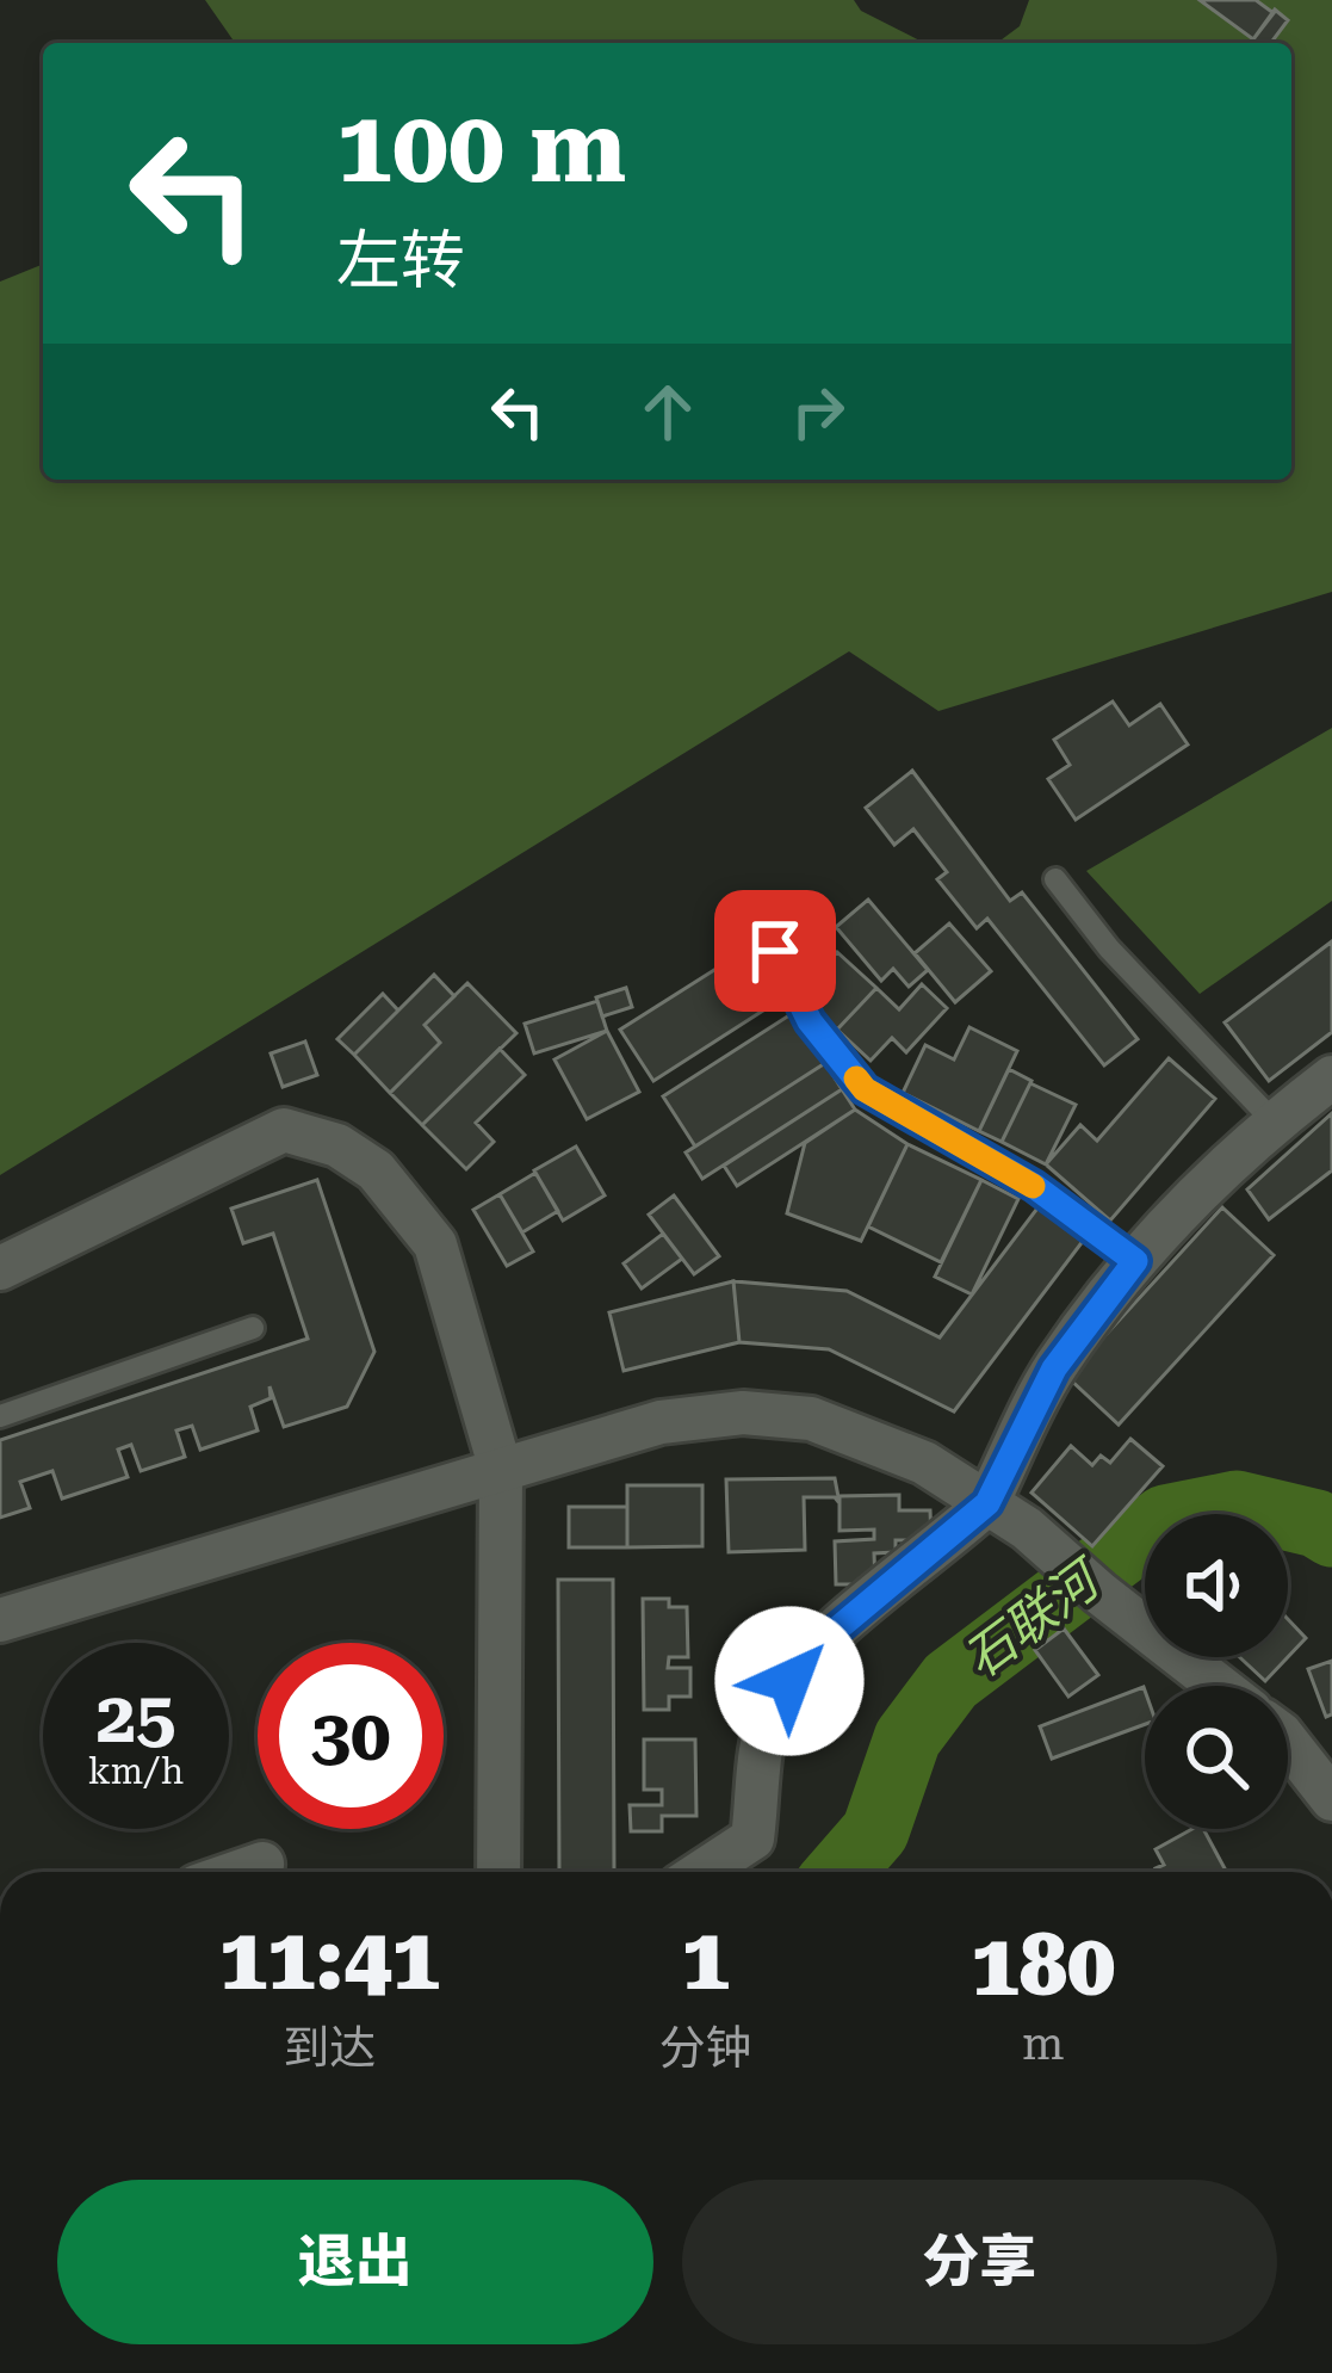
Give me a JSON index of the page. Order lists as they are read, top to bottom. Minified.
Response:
{"water":["石联河"],"page":{"turn":["100 m","左转"],"speed":"25 km/h","limit":"30","eta":["11:41","到达","1","分钟","180","m"],"buttons":["退出","分享"]}}
